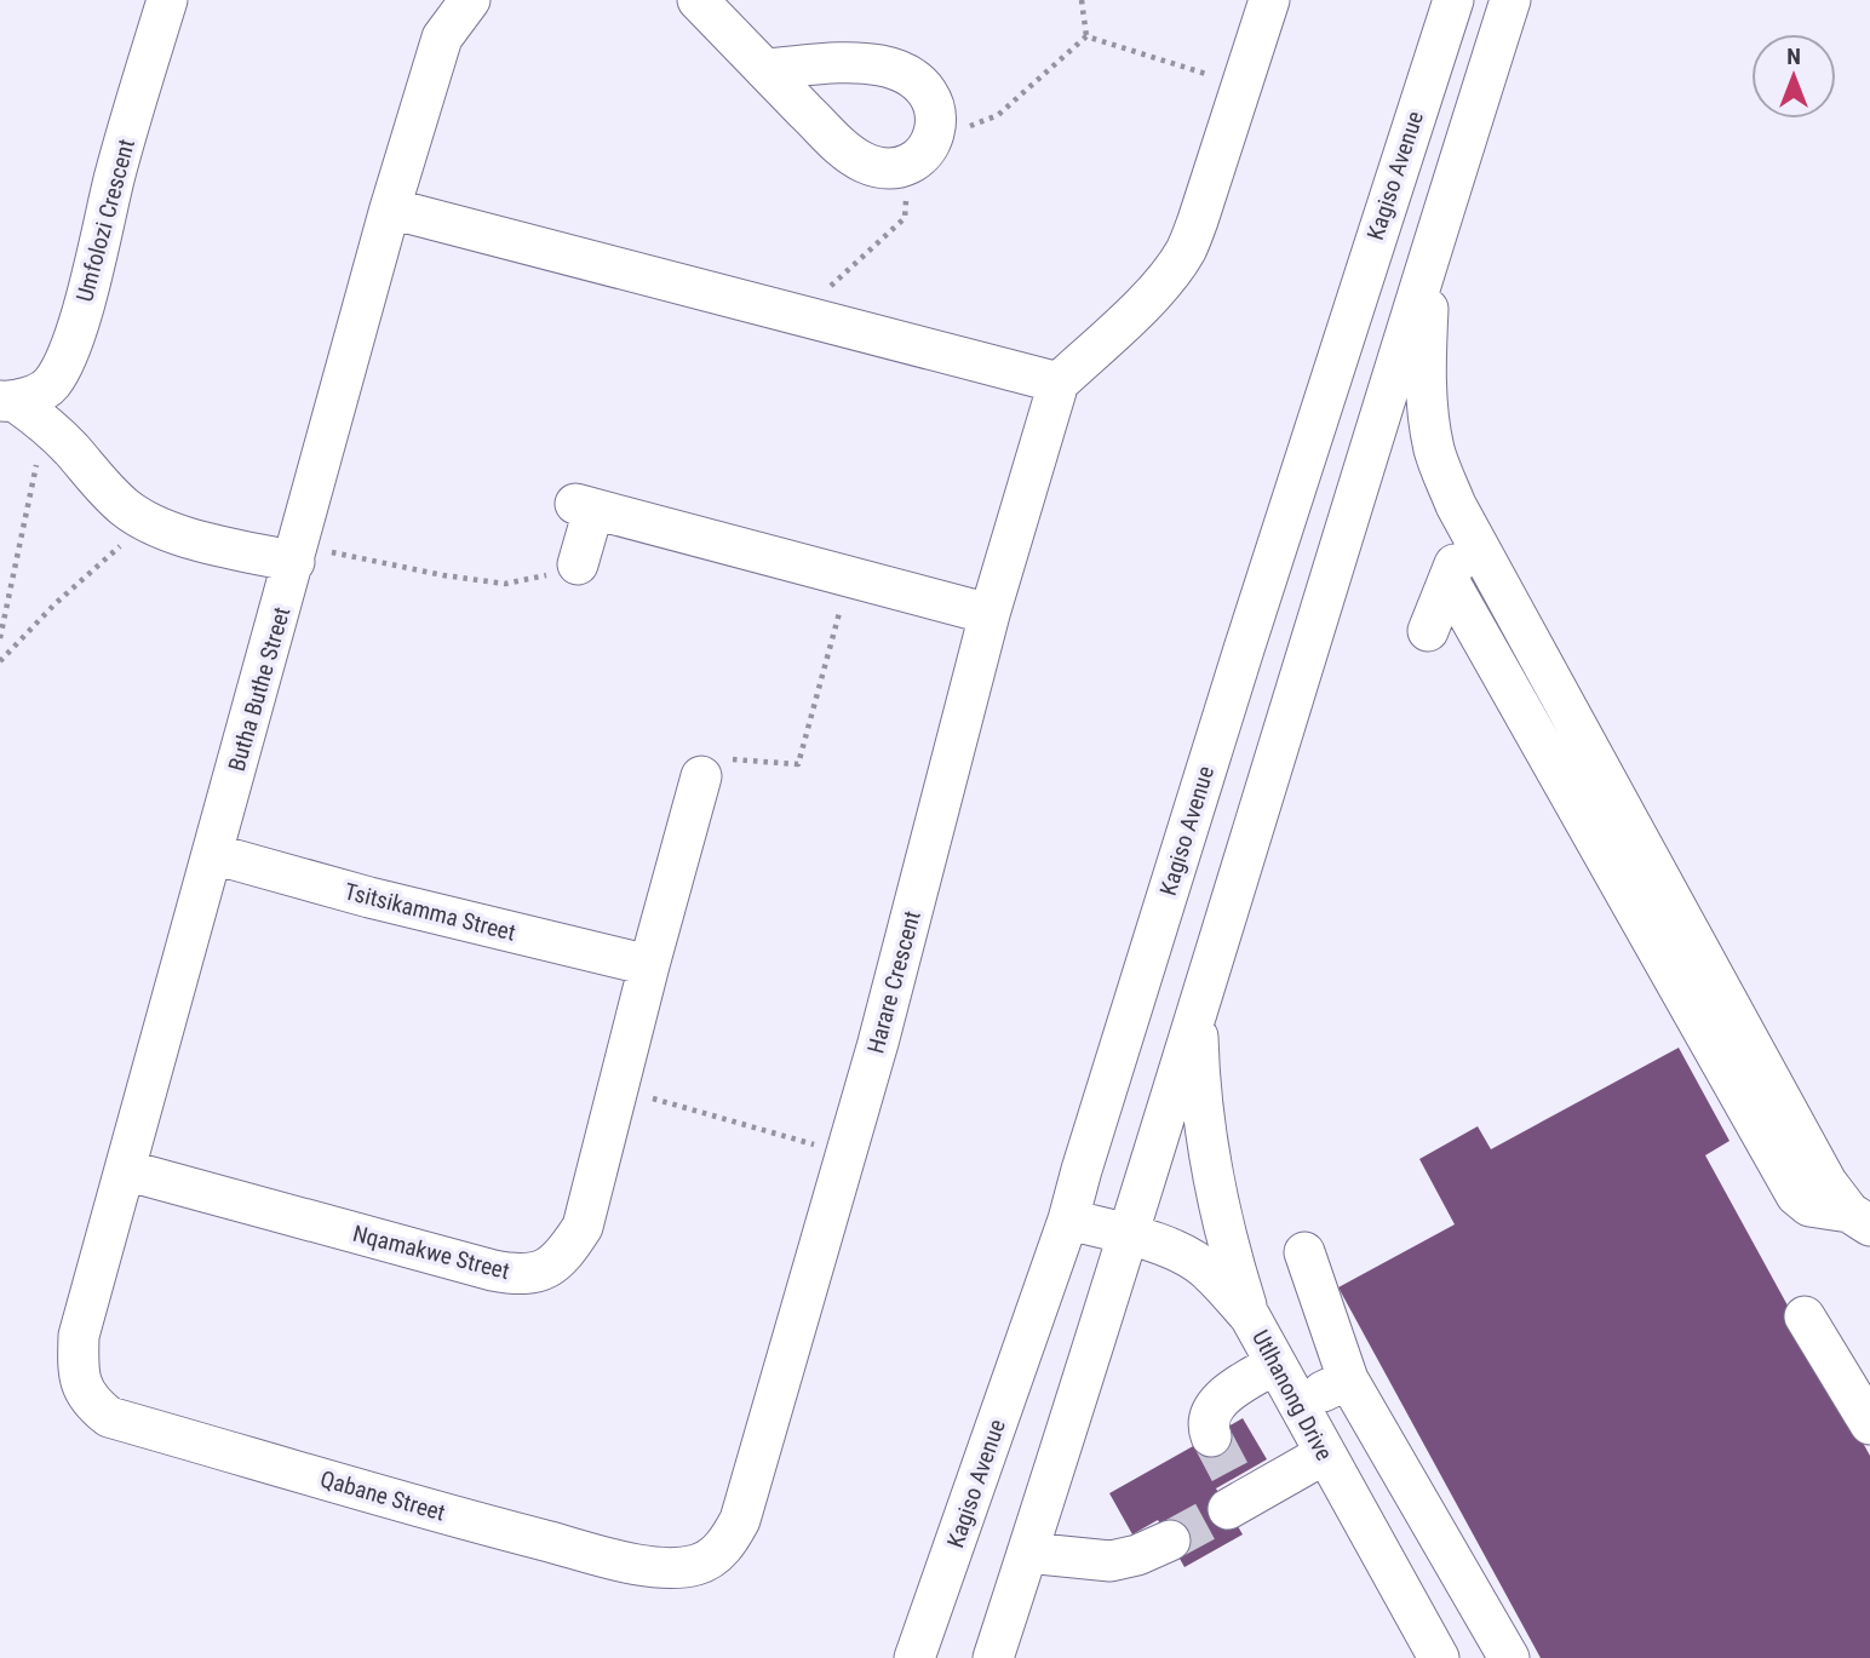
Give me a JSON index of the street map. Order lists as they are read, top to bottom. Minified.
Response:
{"streets":{"street":["Kagiso Avenue","Umfolozi Crescent","Butha Buthe Street","Tsitsikamma Street","Harare Crescent","Nqamakwe Street","Utlhanong Drive","Qabane Street"]},"crossings":[["Kagiso Avenue","Utlhanong Drive"],["Butha Buthe Street","Tsitsikamma Street"],["Butha Buthe Street","Nqamakwe Street"],["Butha Buthe Street","Qabane Street"],["Harare Crescent","Qabane Street"]],"north":"top"}
